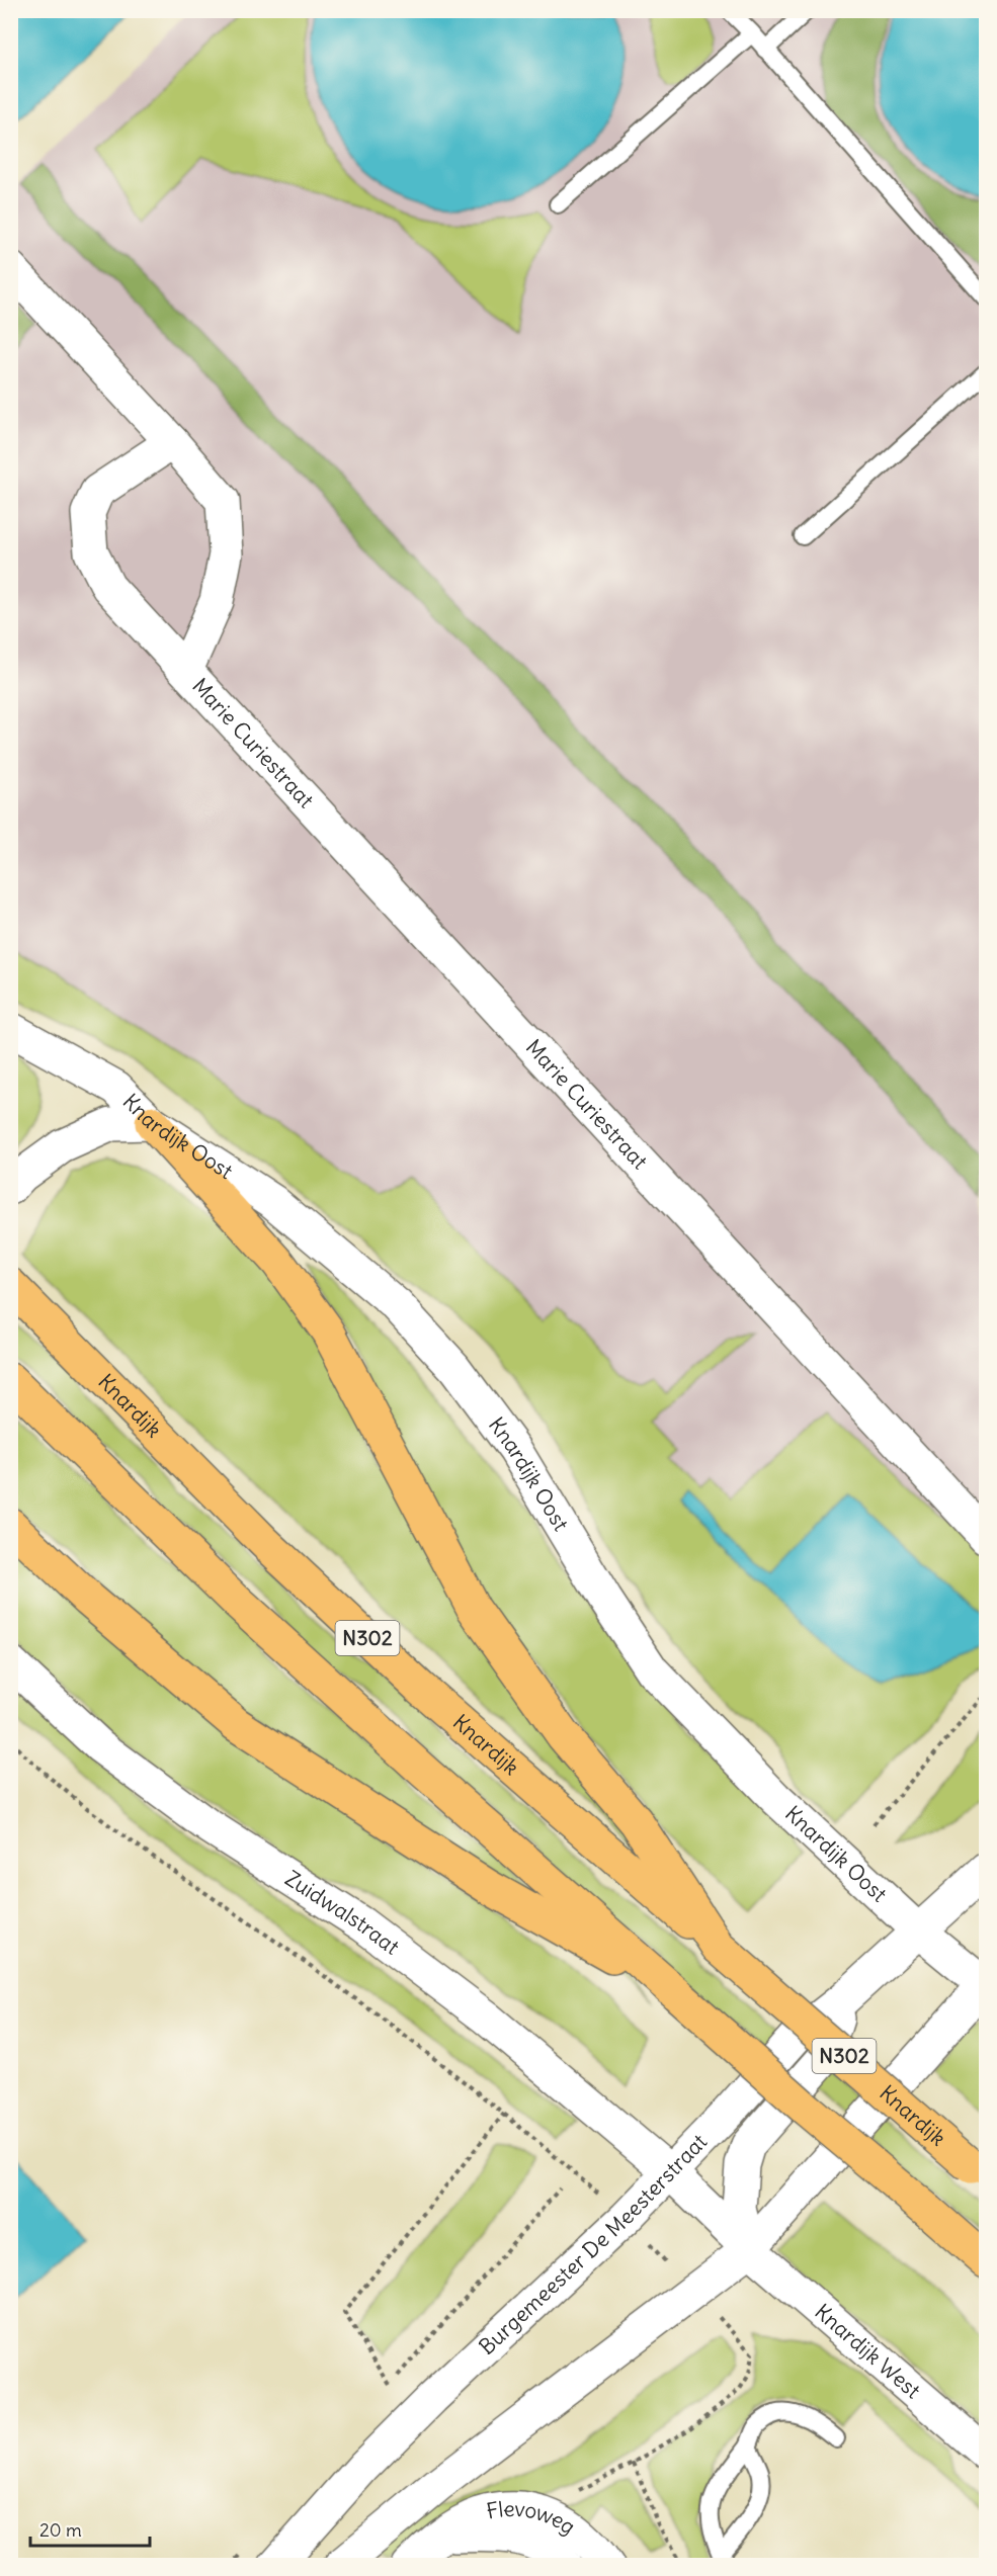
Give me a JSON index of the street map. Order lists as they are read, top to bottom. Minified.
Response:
{"streets":{"main road":["Knardijk","N302"],"street":["Marie Curiestraat","Knardijk Oost","Zuidwalstraat","Burgemeester De Meesterstraat","Knardijk West","Flevoweg"]},"crossings":[["Knardijk Oost","N302"],["Knardijk Oost","Burgemeester De Meesterstraat"],["Knardijk","N302"],["Zuidwalstraat","Burgemeester De Meesterstraat"],["Zuidwalstraat","Knardijk West"]],"scale_bar":"20 m"}
